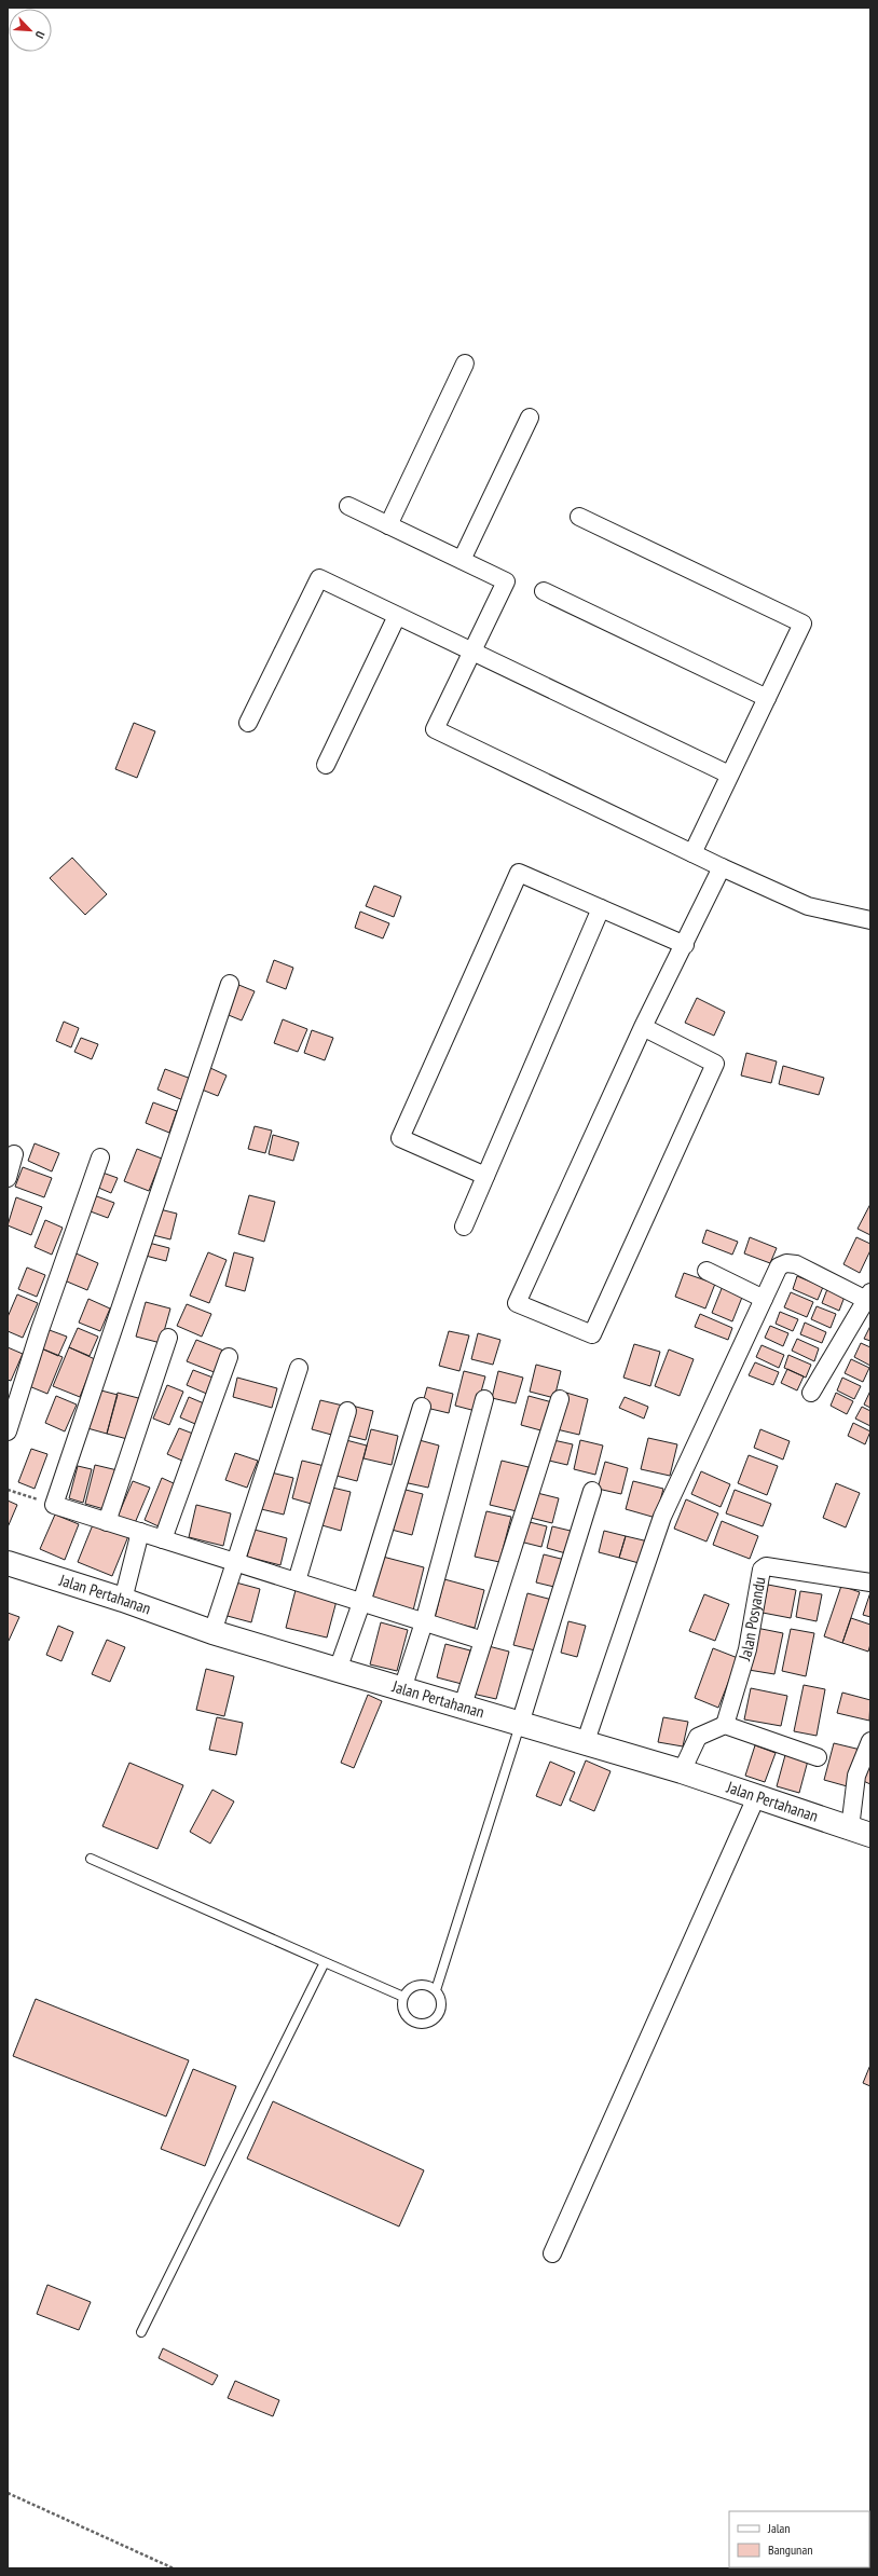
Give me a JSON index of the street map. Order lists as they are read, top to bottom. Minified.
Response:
{"streets":{"main road":["Jalan Pertahanan"],"street":["Jalan Posyandu"]},"legend":["Jalan","Bangunan"],"north":"bottom right"}
